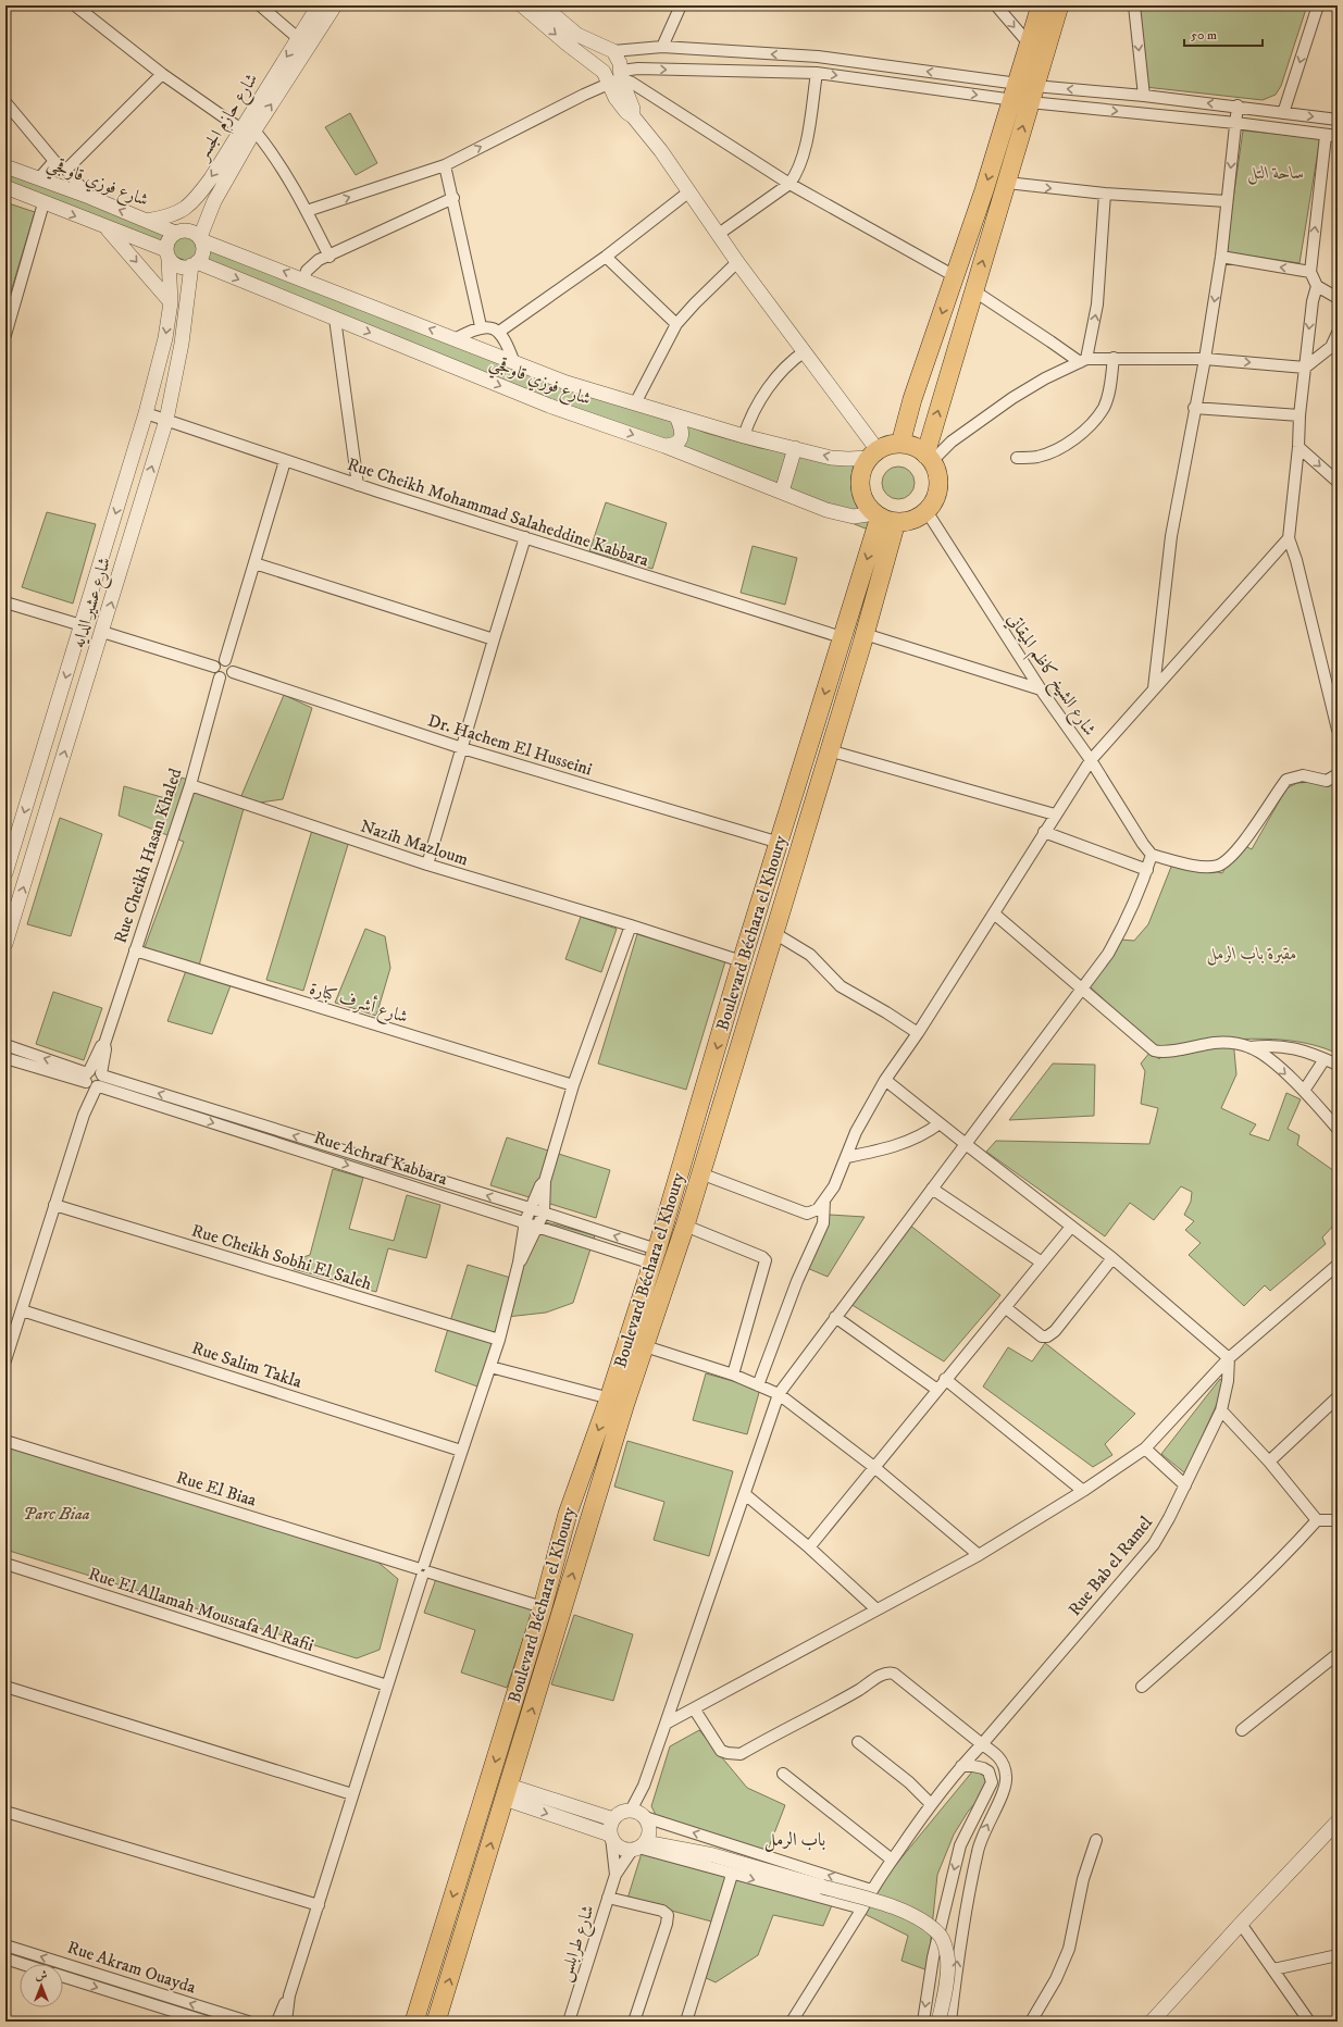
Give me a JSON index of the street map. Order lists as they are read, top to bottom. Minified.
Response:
{"streets":{"highway":["Boulevard Béchara el Khoury"],"street":["شارع حازم الجسر","شارع فوزي قاوقجي","Rue Cheikh Mohammad Salaheddine Kabbara","شارع عشير الدايه","شارع الشيخ كاظم الميقاتي","Dr. Hachem El Husseini","Nazih Mazloum","Rue Cheikh Hasan Khaled","شارع أشرف كبارة","Rue Achraf Kabbara","Rue Cheikh Sobhi El Saleh","Rue Salim Takla","Rue El Biaa","Rue Bab el Ramel","Rue El Allamah Moustafa Al Rafii","شارع طرابلس","Rue Akram Ouayda"]},"crossings":[["شارع حازم الجسر","شارع فوزي قاوقجي"],["شارع حازم الجسر","شارع عشير الدايه"],["شارع فوزي قاوقجي","شارع عشير الدايه"],["شارع فوزي قاوقجي","شارع الشيخ كاظم الميقاتي"],["شارع فوزي قاوقجي","Boulevard Béchara el Khoury"],["Rue Cheikh Mohammad Salaheddine Kabbara","شارع عشير الدايه"],["Rue Cheikh Mohammad Salaheddine Kabbara","Boulevard Béchara el Khoury"],["شارع الشيخ كاظم الميقاتي","Boulevard Béchara el Khoury"],["Dr. Hachem El Husseini","Rue Cheikh Hasan Khaled"],["Dr. Hachem El Husseini","Boulevard Béchara el Khoury"],["Nazih Mazloum","Rue Cheikh Hasan Khaled"],["Nazih Mazloum","Boulevard Béchara el Khoury"],["Rue Cheikh Hasan Khaled","شارع أشرف كبارة"],["Rue Cheikh Hasan Khaled","Rue Achraf Kabbara"],["Rue Cheikh Hasan Khaled","Rue Cheikh Sobhi El Saleh"],["Rue Cheikh Hasan Khaled","Rue Salim Takla"],["Boulevard Béchara el Khoury","Rue Achraf Kabbara"],["Boulevard Béchara el Khoury","Rue El Biaa"]],"districts":["باب الرمل"],"parks":["ساحة التل","مقبرة باب الرمل","Parc Biaa"],"scale_bar":"50 m","north":"top"}
